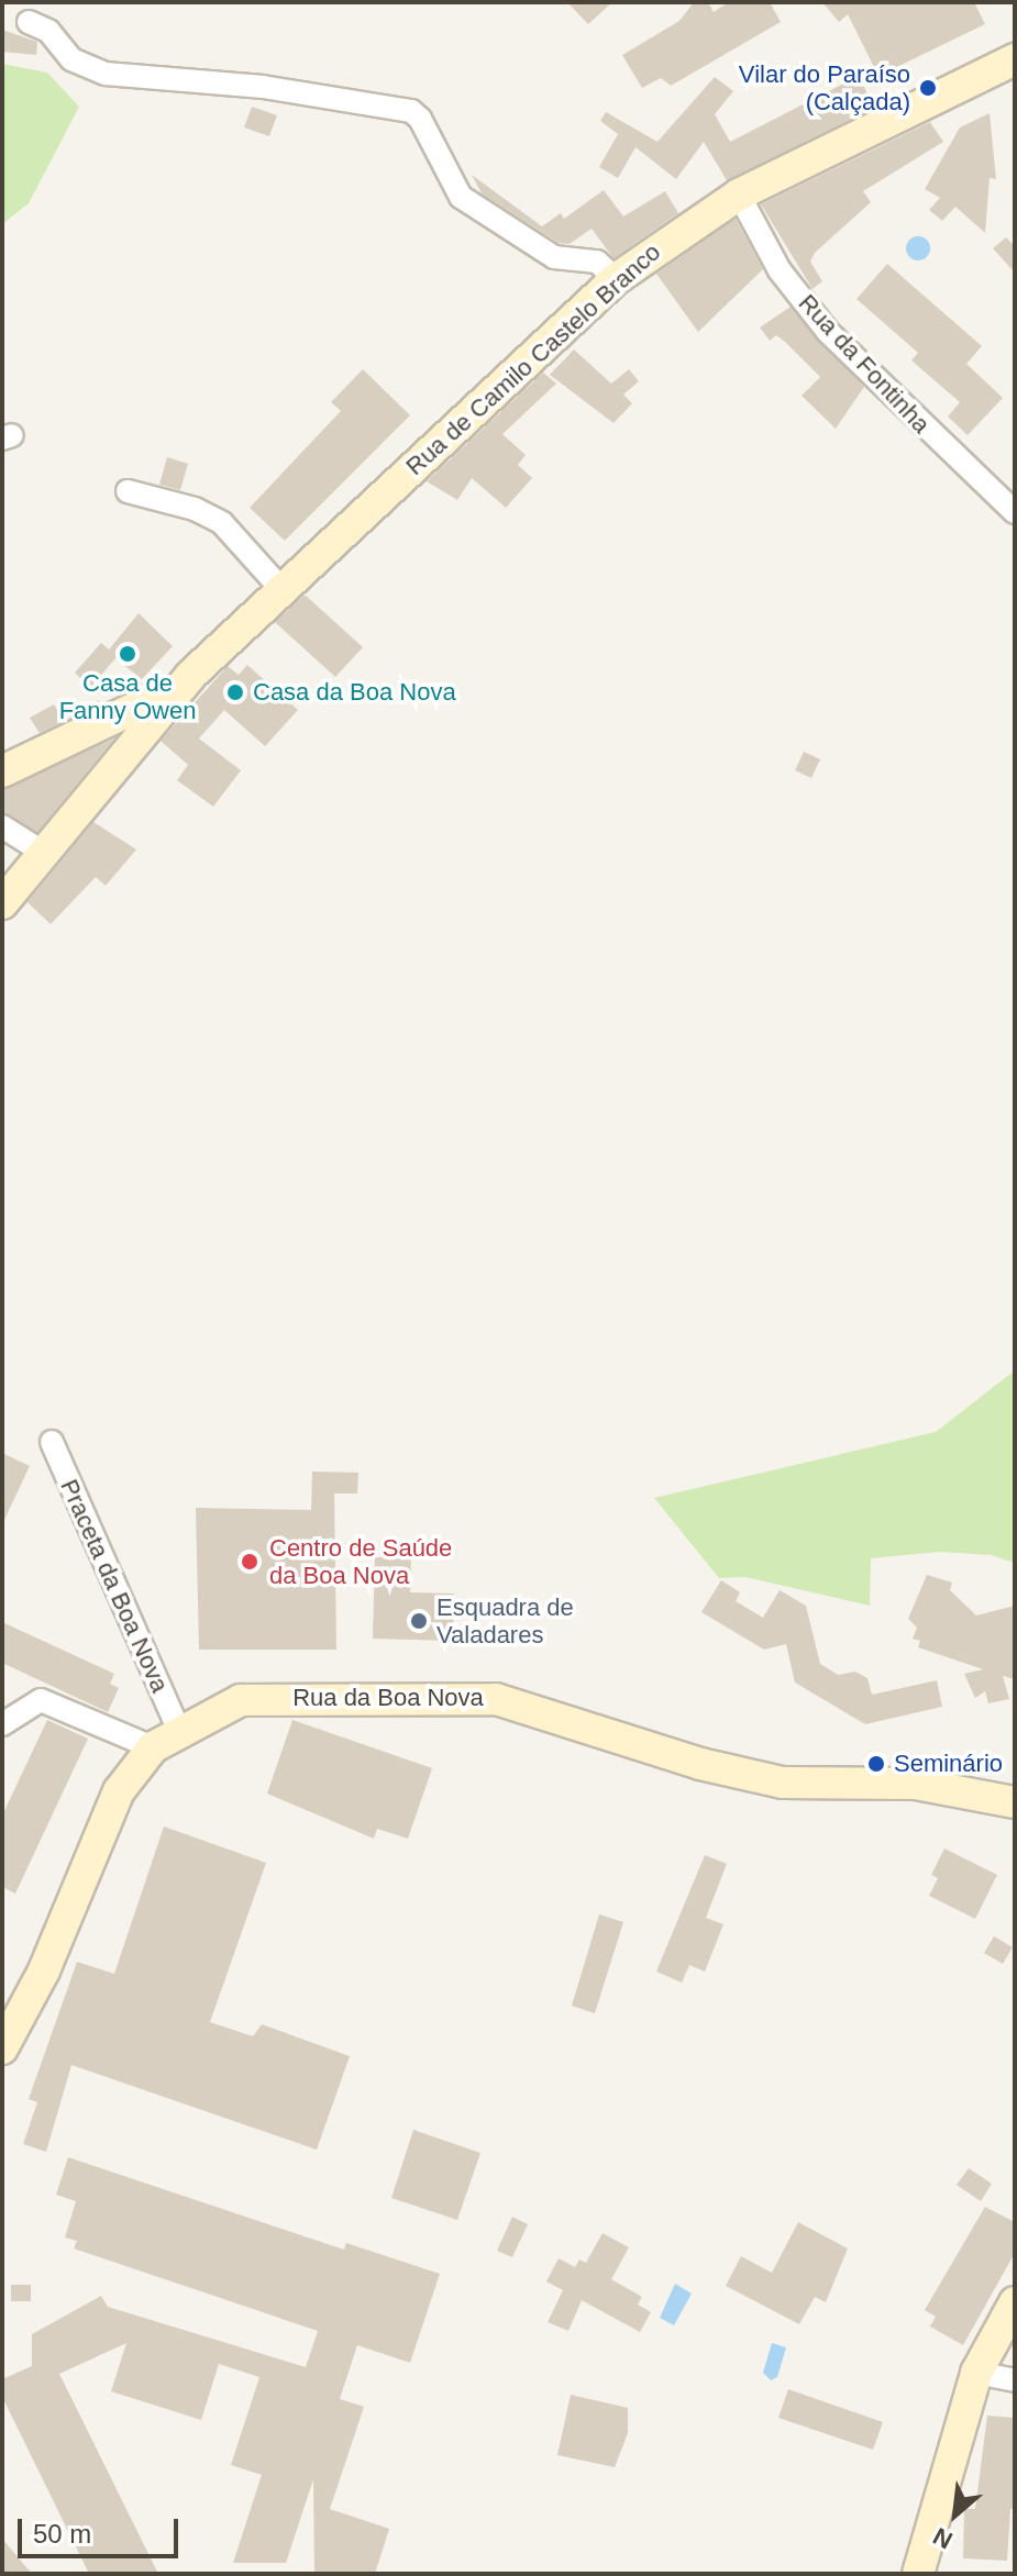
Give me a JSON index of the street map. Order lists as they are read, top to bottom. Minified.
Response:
{"streets":{"street":["Rua de Camilo Castelo Branco","Rua da Fontinha","Praceta da Boa Nova","Rua da Boa Nova"]},"crossings":[["Rua de Camilo Castelo Branco","Rua da Fontinha"],["Praceta da Boa Nova","Rua da Boa Nova"]],"places":["Vilar do Paraíso (Calçada)","Casa de Fanny Owen","Casa da Boa Nova","Centro de Saúde da Boa Nova","Esquadra de Valadares","Seminário"],"scale_bar":"50 m","north":"bottom left"}
